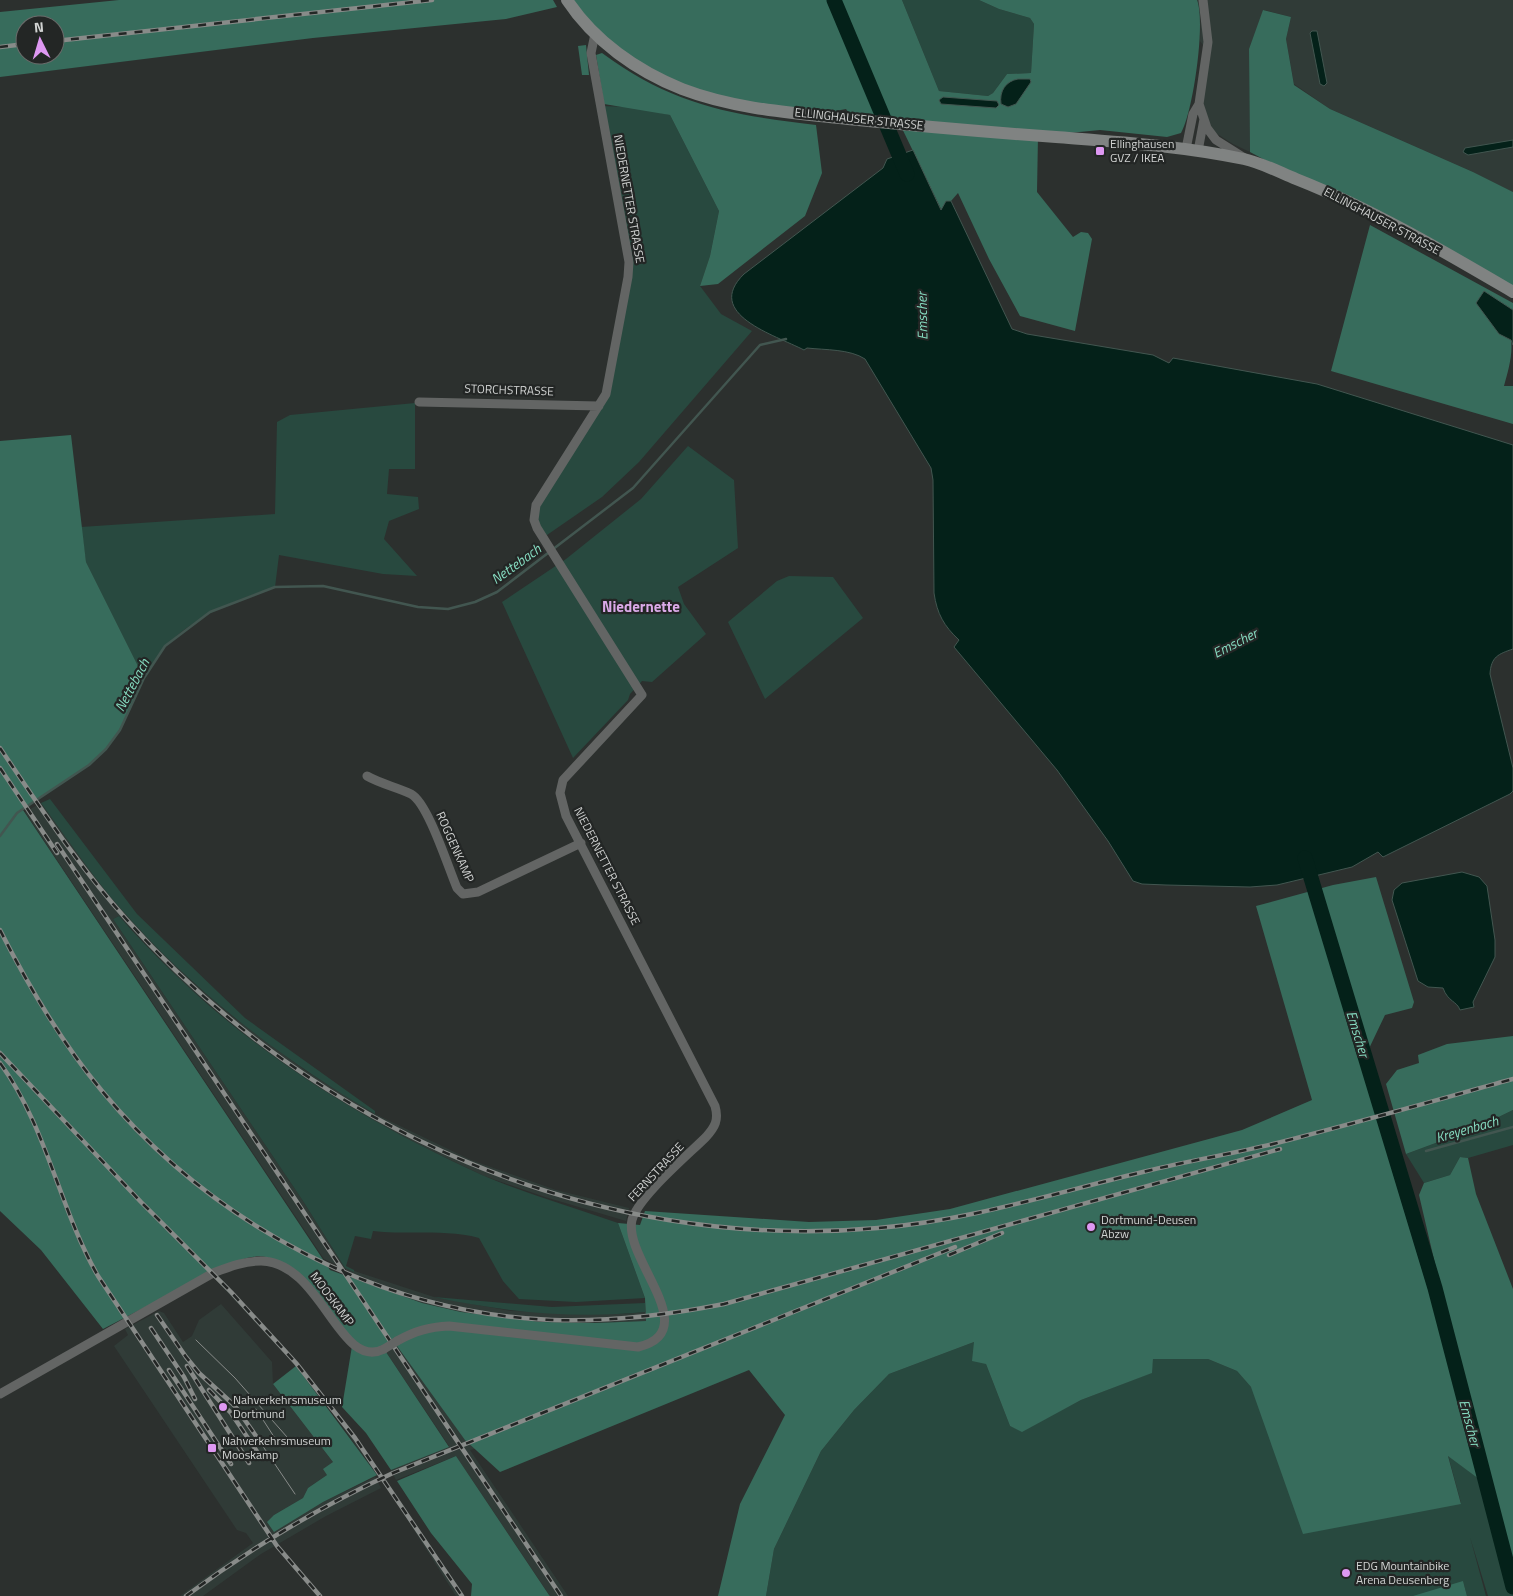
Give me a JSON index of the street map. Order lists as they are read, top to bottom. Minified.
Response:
{"streets":{"main road":["ELLINGHAUSER STRASSE"],"street":["NIEDERNETTER STRASSE","STORCHSTRASSE","ROGGENKAMP","FERNSTRASSE","MOOSKAMP"]},"crossings":[["ELLINGHAUSER STRASSE","NIEDERNETTER STRASSE"],["NIEDERNETTER STRASSE","STORCHSTRASSE"],["NIEDERNETTER STRASSE","ROGGENKAMP"],["NIEDERNETTER STRASSE","FERNSTRASSE"],["FERNSTRASSE","MOOSKAMP"]],"districts":["Niedernette"],"water":["Emscher","Nettebach","Kreyenbach"],"places":{"transit":["Ellinghausen GVZ / IKEA","Nahverkehrsmuseum Mooskamp"],"other":["Dortmund-Deusen Abzw","Nahverkehrsmuseum Dortmund","EDG Mountainbike Arena Deusenberg"]},"north":"top"}
